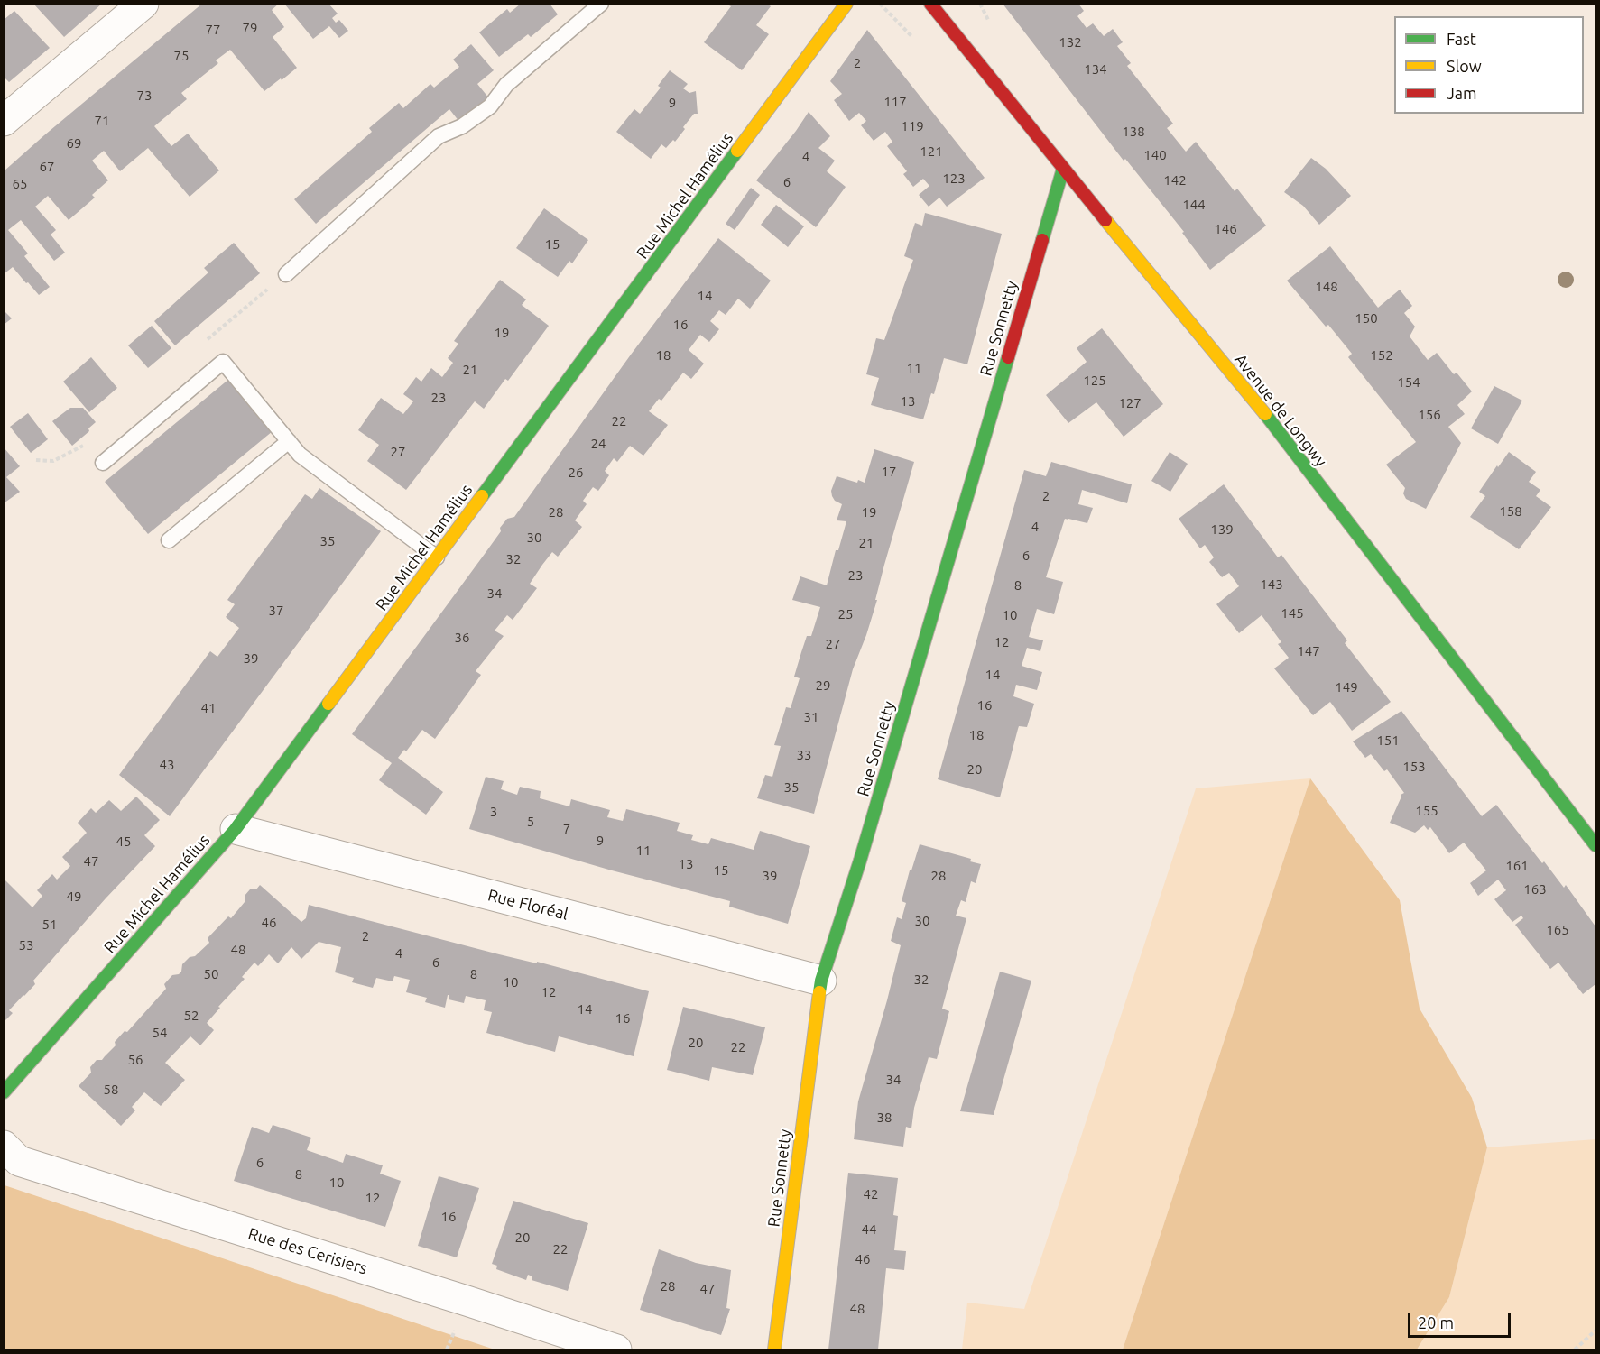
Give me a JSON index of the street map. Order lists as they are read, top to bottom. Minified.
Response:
{"streets":{"street":["Rue Michel Hamélius","Rue Sonnetty","Avenue de Longwy","Rue Floréal","Rue des Cerisiers"]},"crossings":[["Rue Michel Hamélius","Rue Floréal"],["Rue Sonnetty","Avenue de Longwy"],["Rue Sonnetty","Rue Floréal"]],"house_numbers":["79","77","132","75","2","134","73","117","9","71","119","138","69","121","140","4","67","123","142","6","65","144","146","15","148","14","150","16","19","18","152","11","21","125","154","23","13","127","156","22","24","27","17","26","2","158","28","19","4","139","30","35","21","6","32","23","143","8","34","37","145","25","10","36","12","27","147","39","14","29","149","16","41","31","18","151","33","43","153","20","35","155","3","5","7","9","45","11","47","13","161","15","39","28","163","49","30","46","51","165","2","53","48","4","6","50","8","32","10","12","14","52","16","54","20","22","56","34","58","38","6","8","10","42","12","16","44","20","22","46","28","47","48"],"legend":["Fast","Slow","Jam"],"scale_bar":"20 m"}
